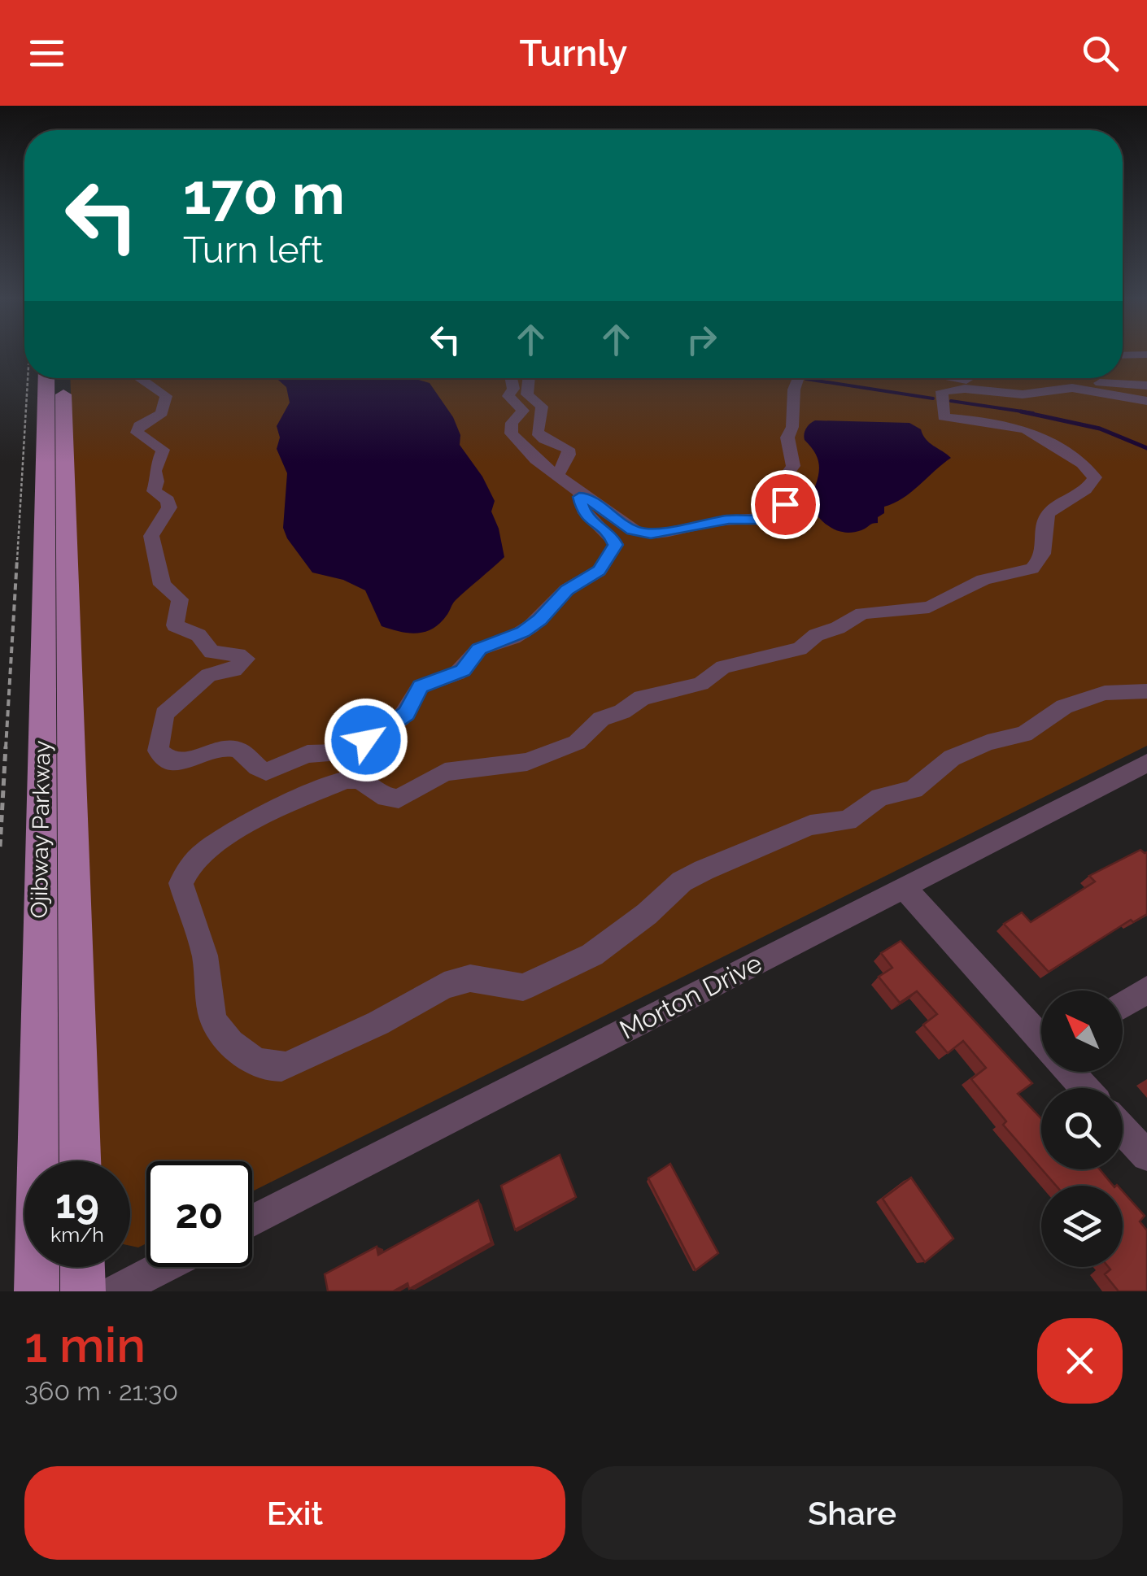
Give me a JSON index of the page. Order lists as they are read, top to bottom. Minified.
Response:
{"streets":{"main road":["Ojibway Parkway"],"street":["Morton Drive"]},"north":"top left","page":{"header":"Turnly","turn":["170 m","Turn left"],"speed":"19 km/h","limit":"20","heading":["1 min","360 m · 21:30"],"buttons":["Exit","Share"]}}
